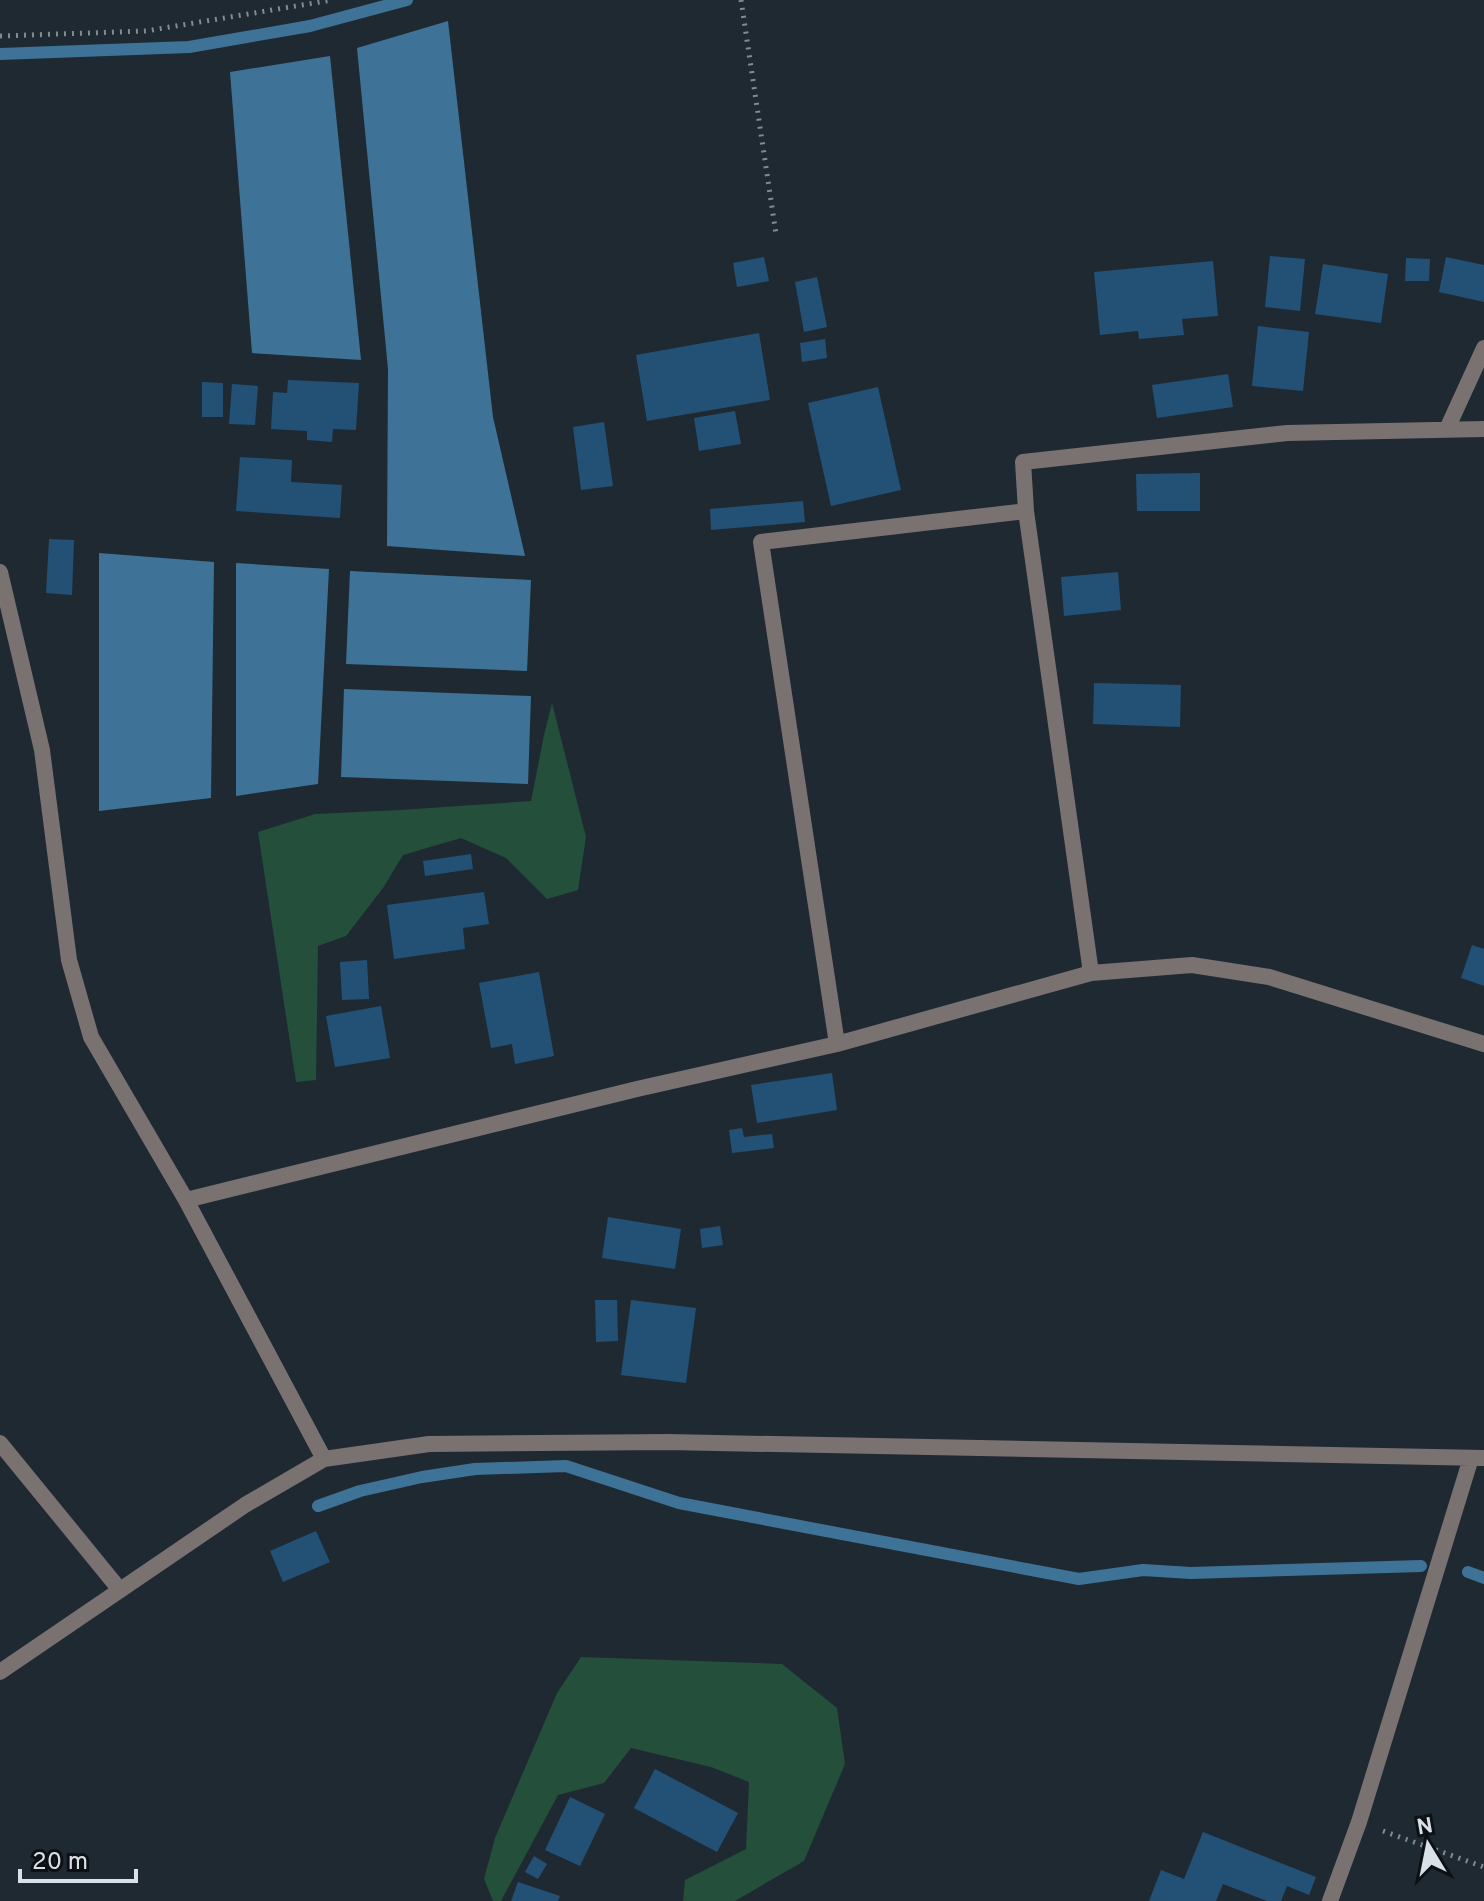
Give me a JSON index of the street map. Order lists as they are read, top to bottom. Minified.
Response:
{"scale_bar":"20 m","north":"top"}
